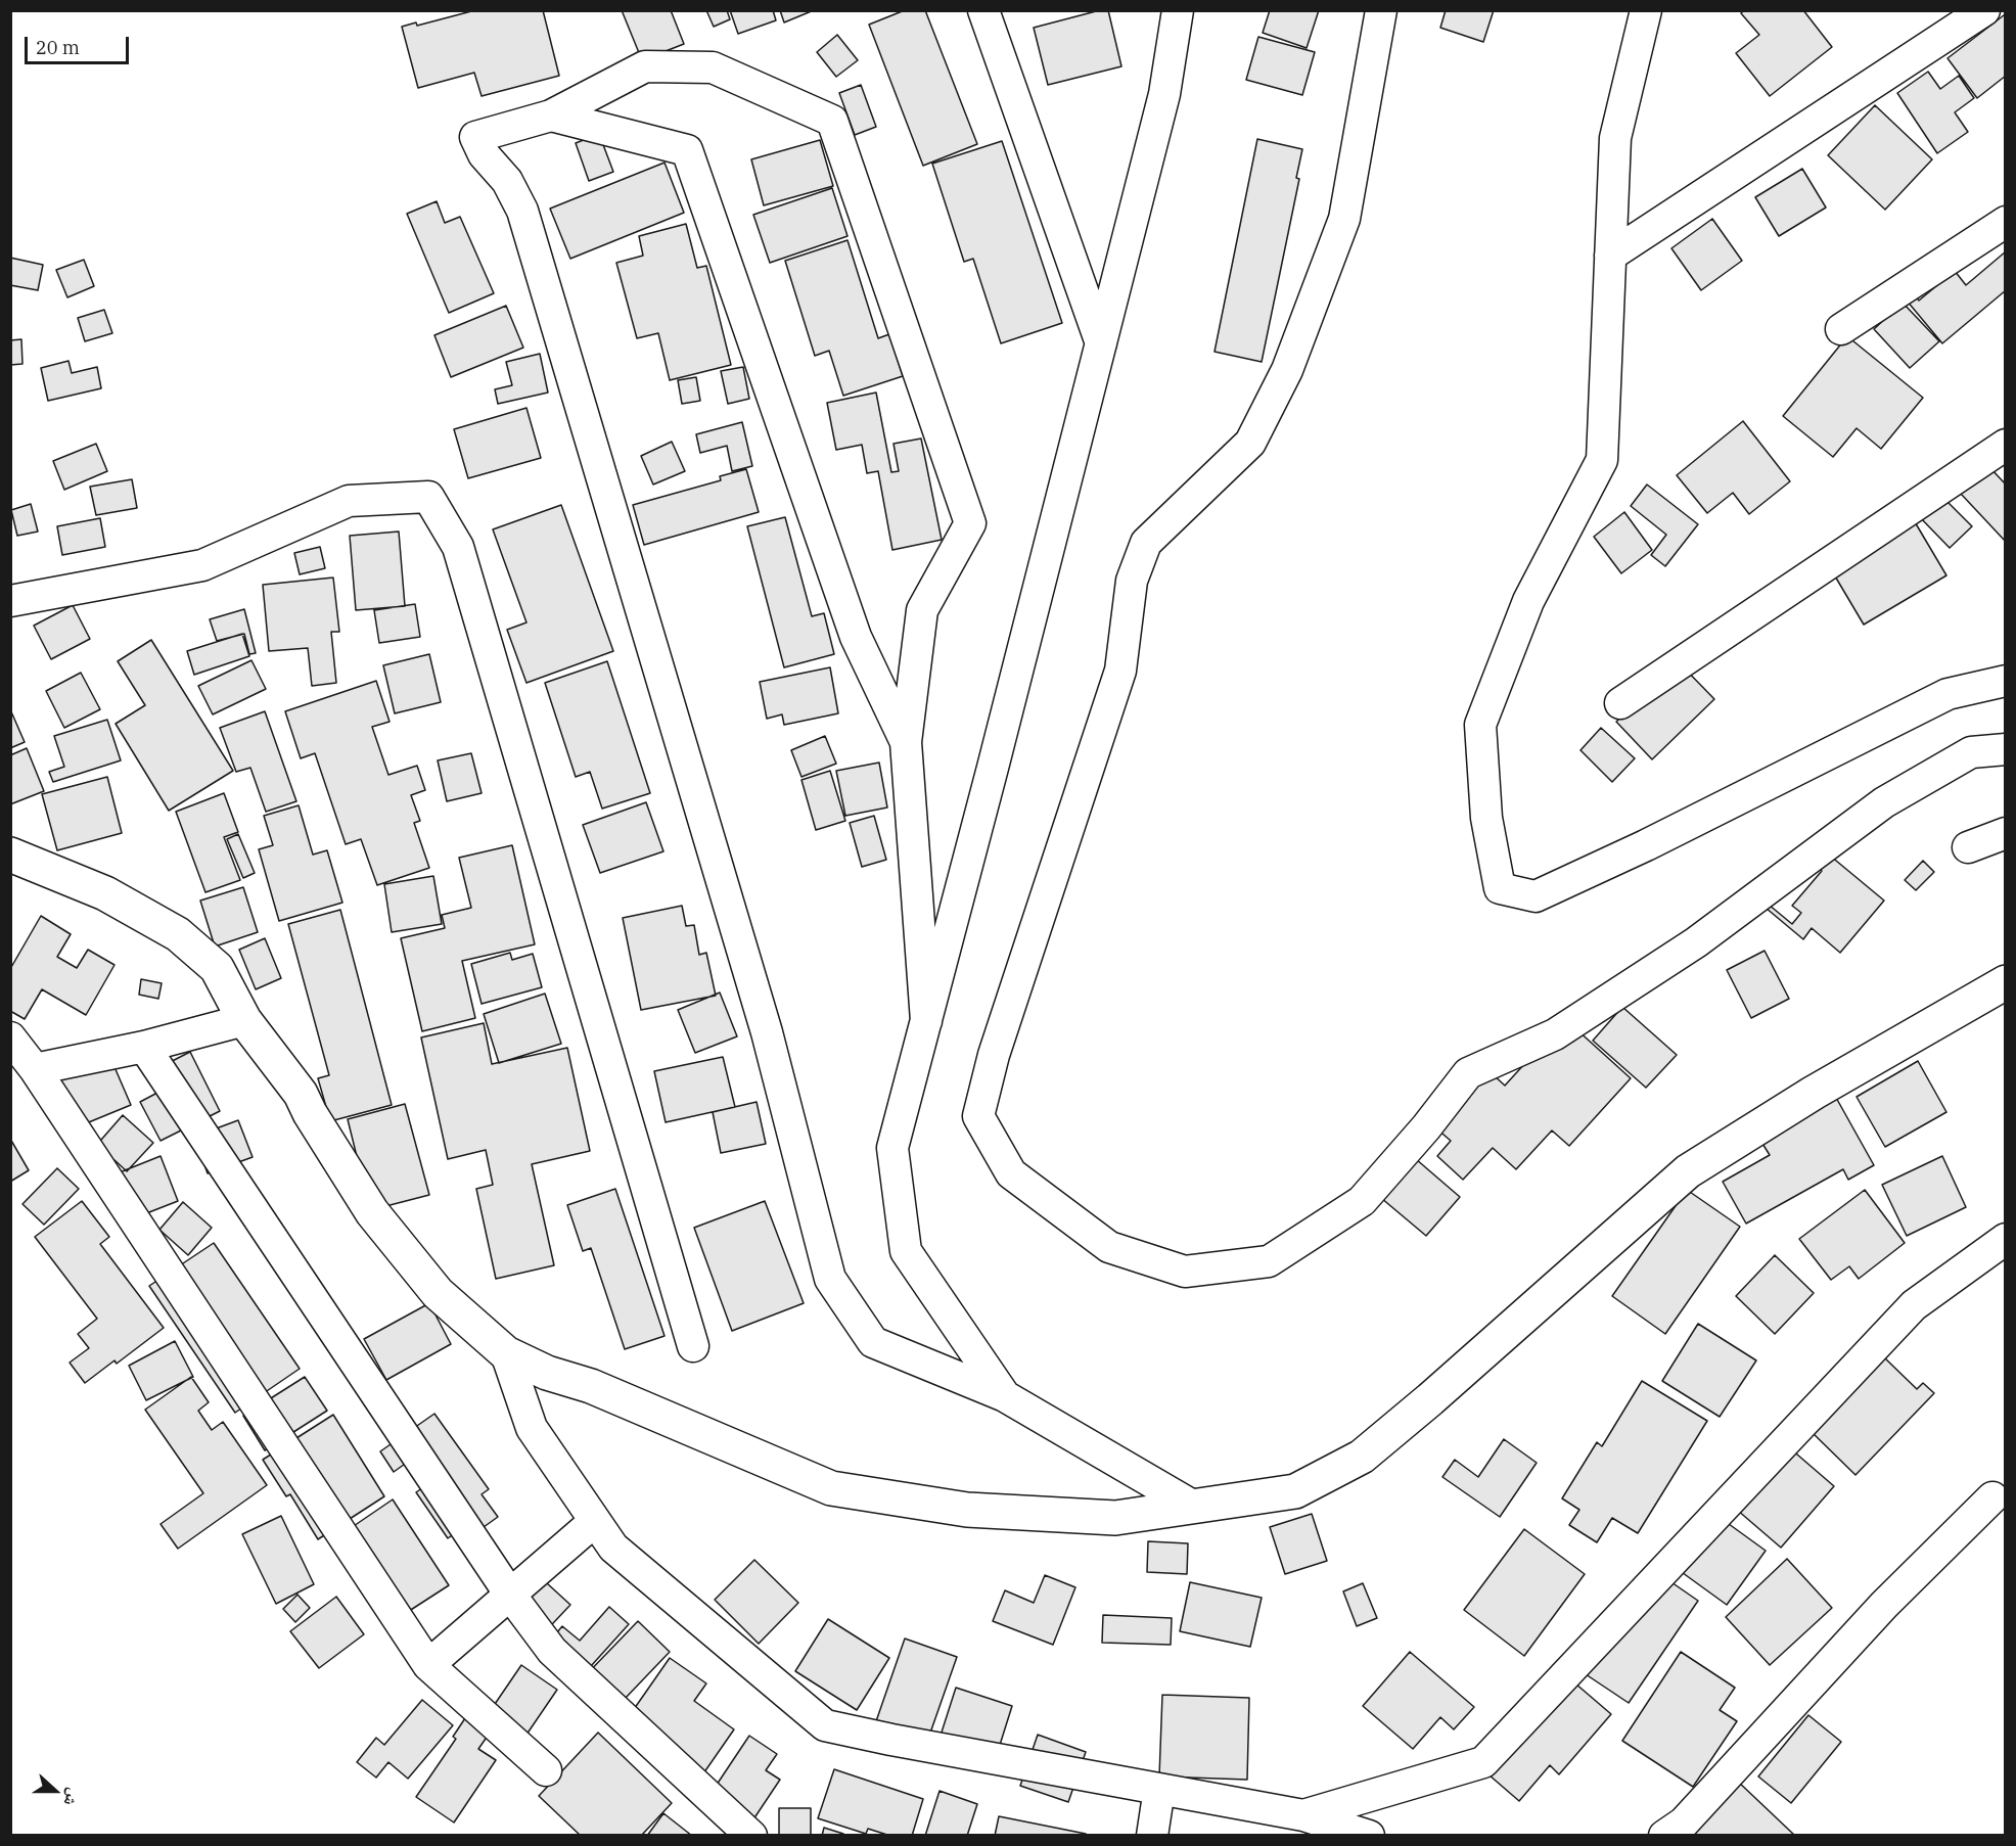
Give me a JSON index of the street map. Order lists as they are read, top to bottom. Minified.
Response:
{"scale_bar":"20 m","north":"right"}
